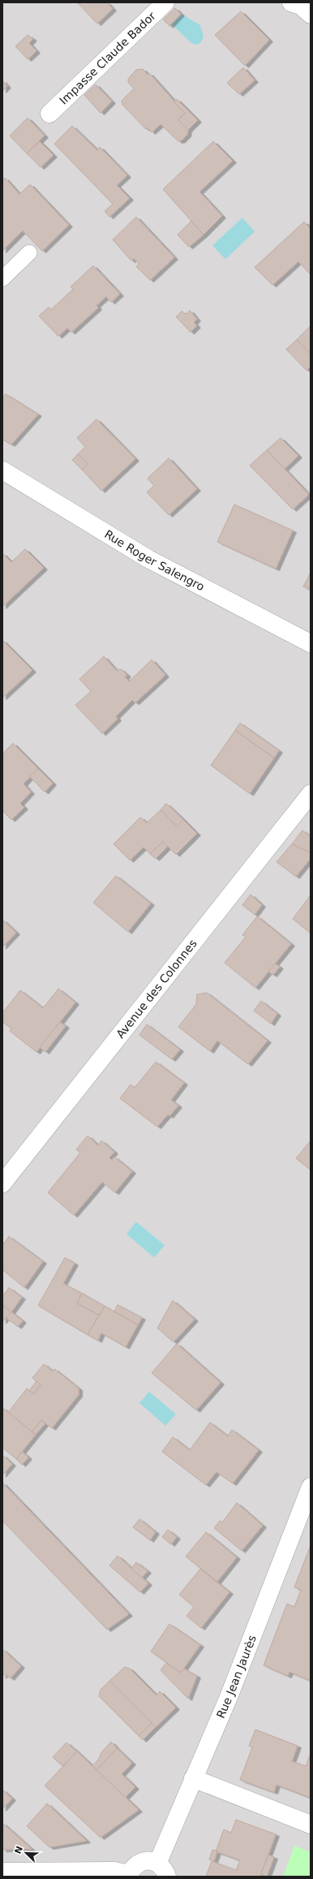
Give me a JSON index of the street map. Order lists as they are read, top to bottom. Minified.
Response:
{"streets":{"street":["Impasse Claude Bador","Rue Roger Salengro","Avenue des Colonnes","Rue Jean Jaurès"]},"north":"top left"}
